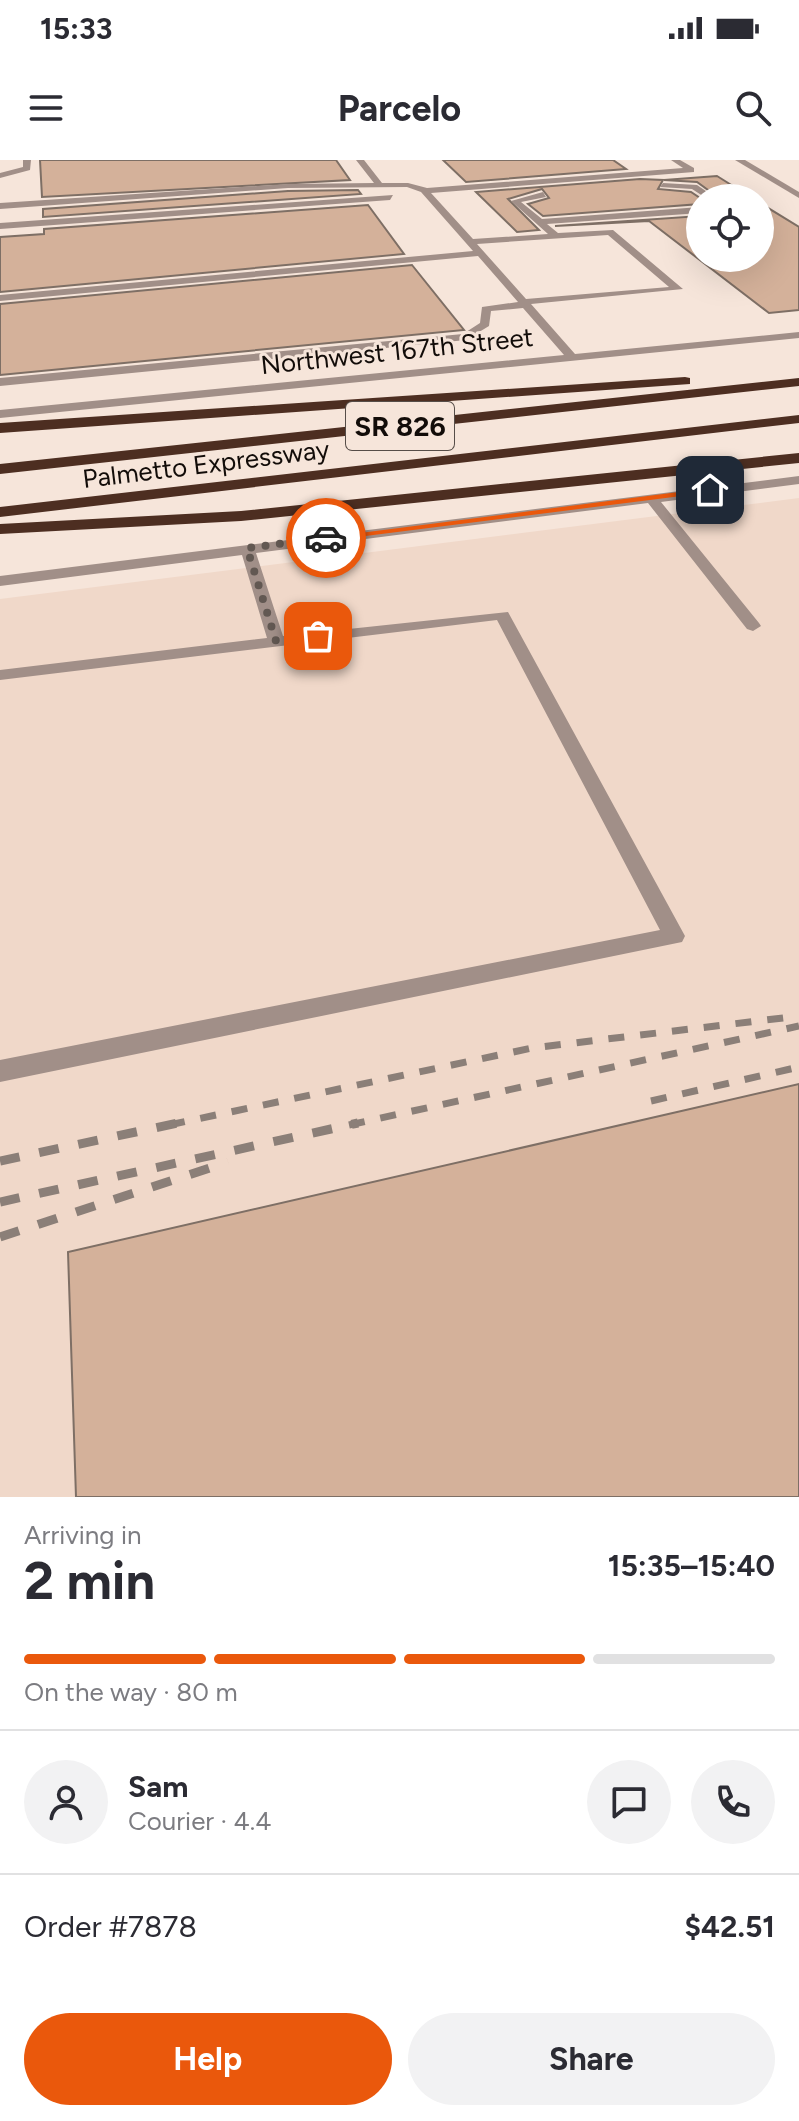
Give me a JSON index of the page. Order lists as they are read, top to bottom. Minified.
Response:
{"streets":{"highway":["SR 826","Palmetto Expressway"],"street":["Northwest 167th Street"]},"page":{"status":"15:33","header":"Parcelo","heading":["2 min","Arriving in","15:35–15:40"],"panel":["Sam","Courier · 4.4","Order #7878","$42.51"],"bar":"On the way · 80 m","buttons":["Help","Share"]}}
